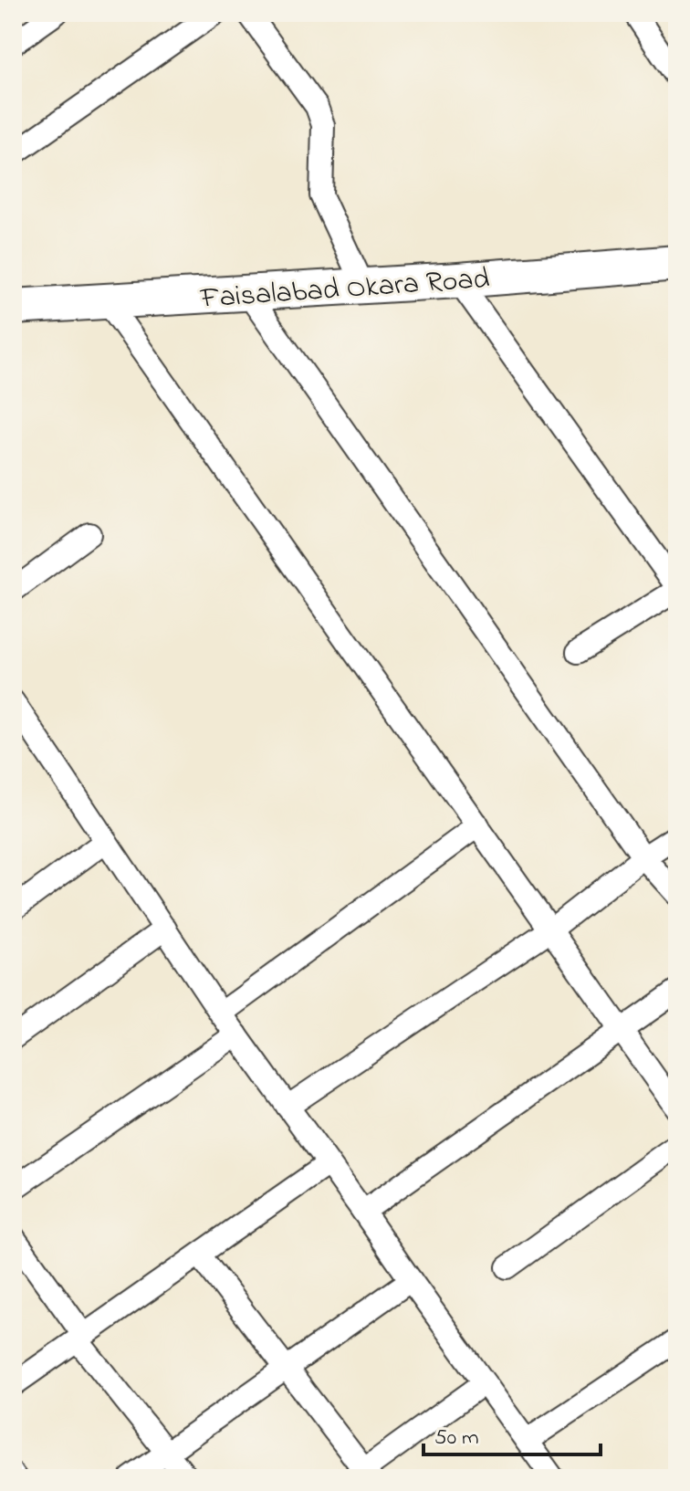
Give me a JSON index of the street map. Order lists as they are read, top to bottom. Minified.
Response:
{"streets":{"main road":["Faisalabad Okara Road"]},"scale_bar":"50 m"}
